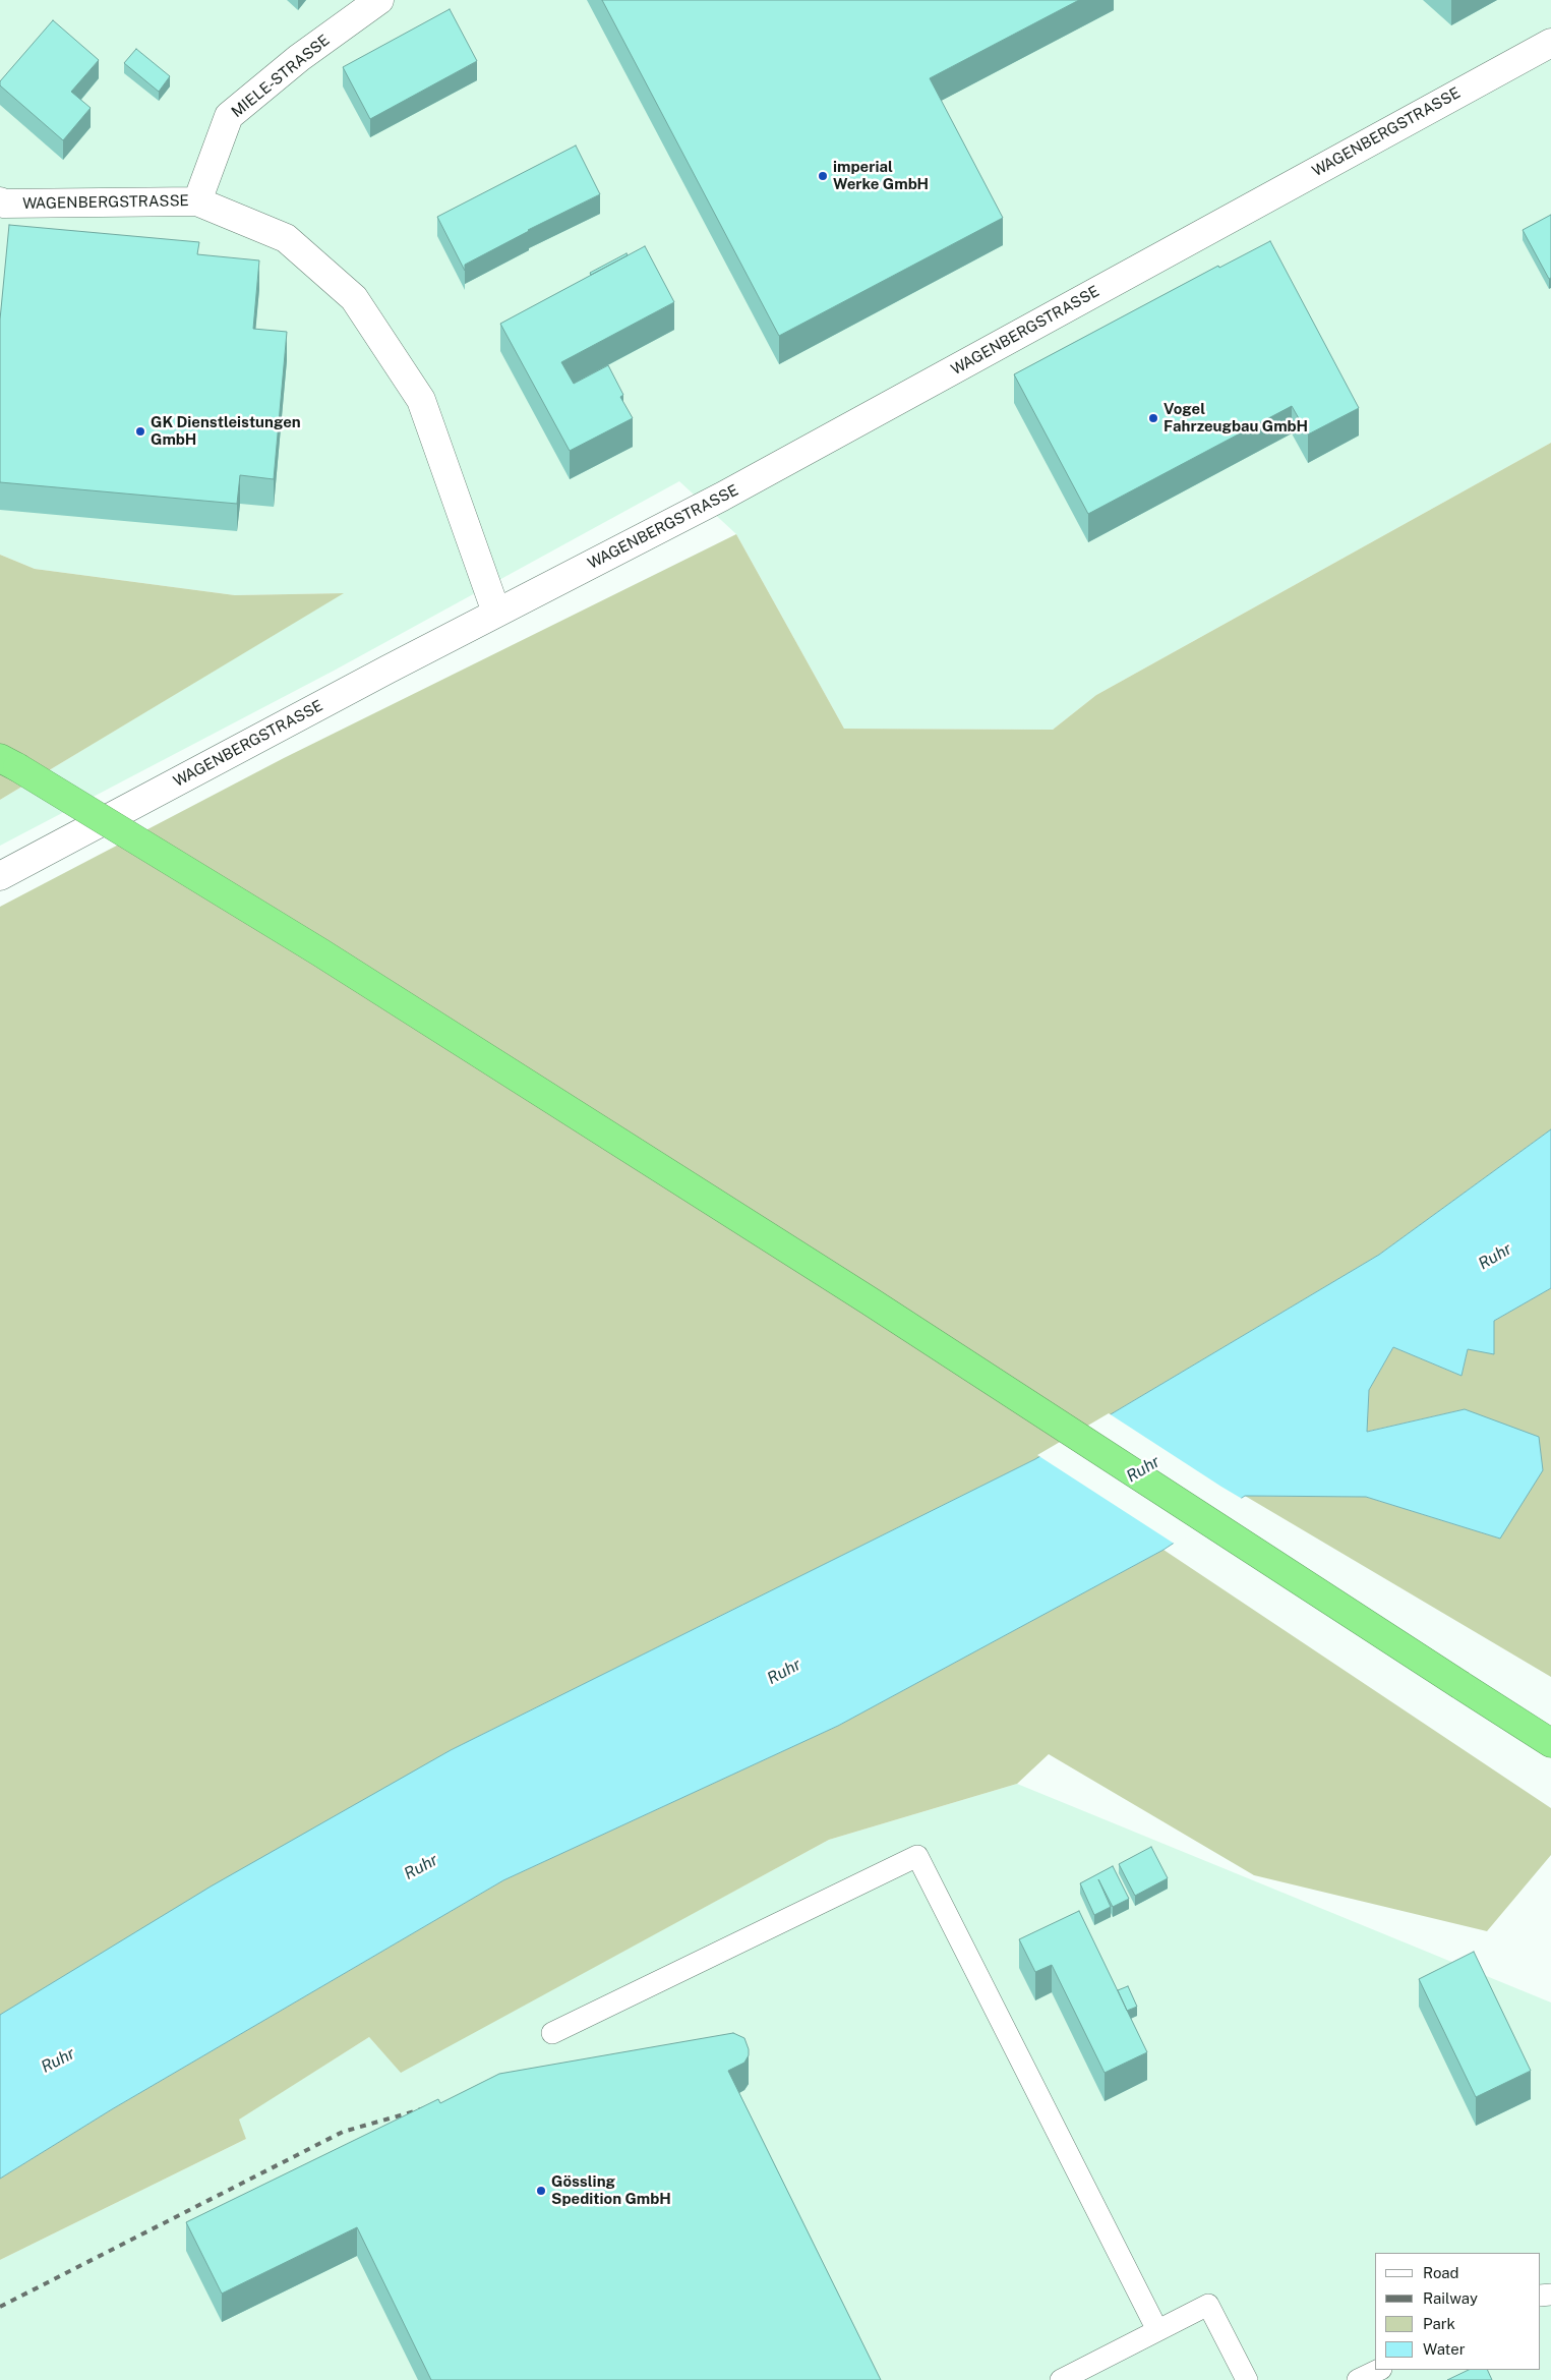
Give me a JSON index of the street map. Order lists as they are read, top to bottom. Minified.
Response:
{"streets":{"street":["MIELE-STRASSE","WAGENBERGSTRASSE"]},"crossings":[["MIELE-STRASSE","WAGENBERGSTRASSE"]],"water":["Ruhr"],"places":["imperial Werke GmbH","Vogel Fahrzeugbau GmbH","GK Dienstleistungen GmbH","Gössling Spedition GmbH"],"legend":["Road","Railway","Park","Water"]}
